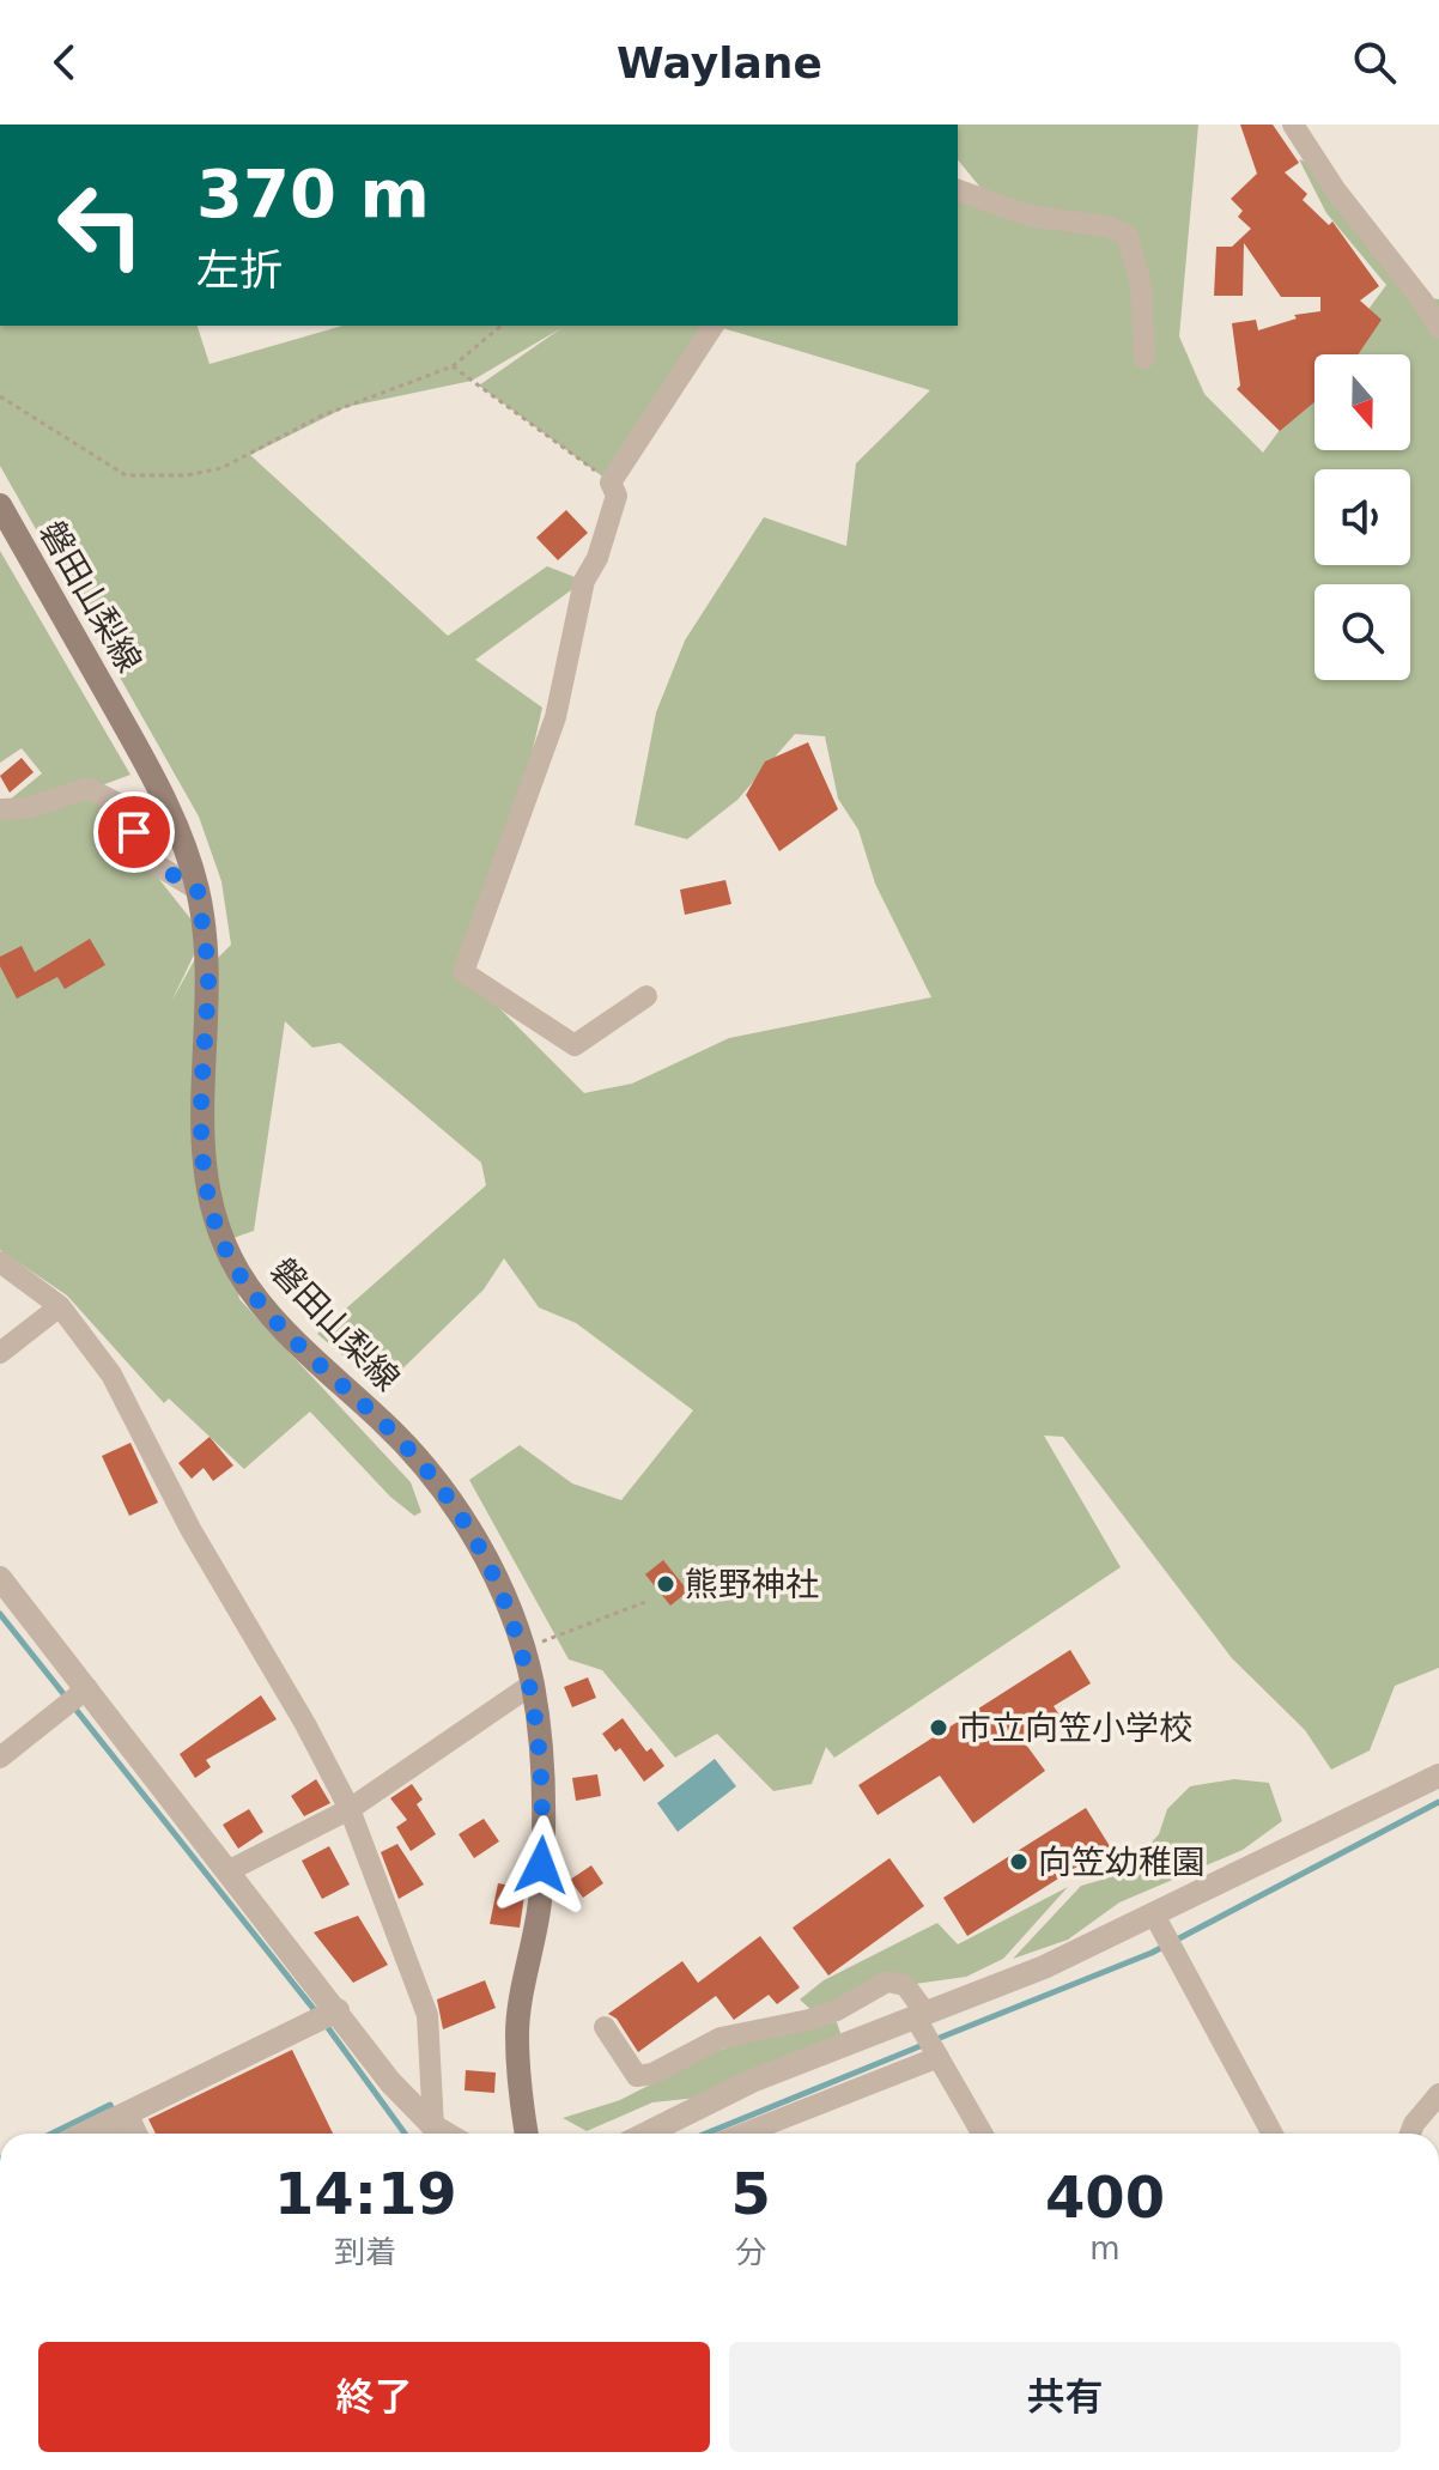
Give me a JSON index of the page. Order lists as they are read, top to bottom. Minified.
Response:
{"streets":{"main road":["磐田山梨線"]},"places":["熊野神社","市立向笠小学校","向笠幼稚園"],"north":"bottom","page":{"header":"Waylane","turn":["370 m","左折"],"eta":["14:19","到着","5","分","400","m"],"buttons":["終了","共有"]}}
